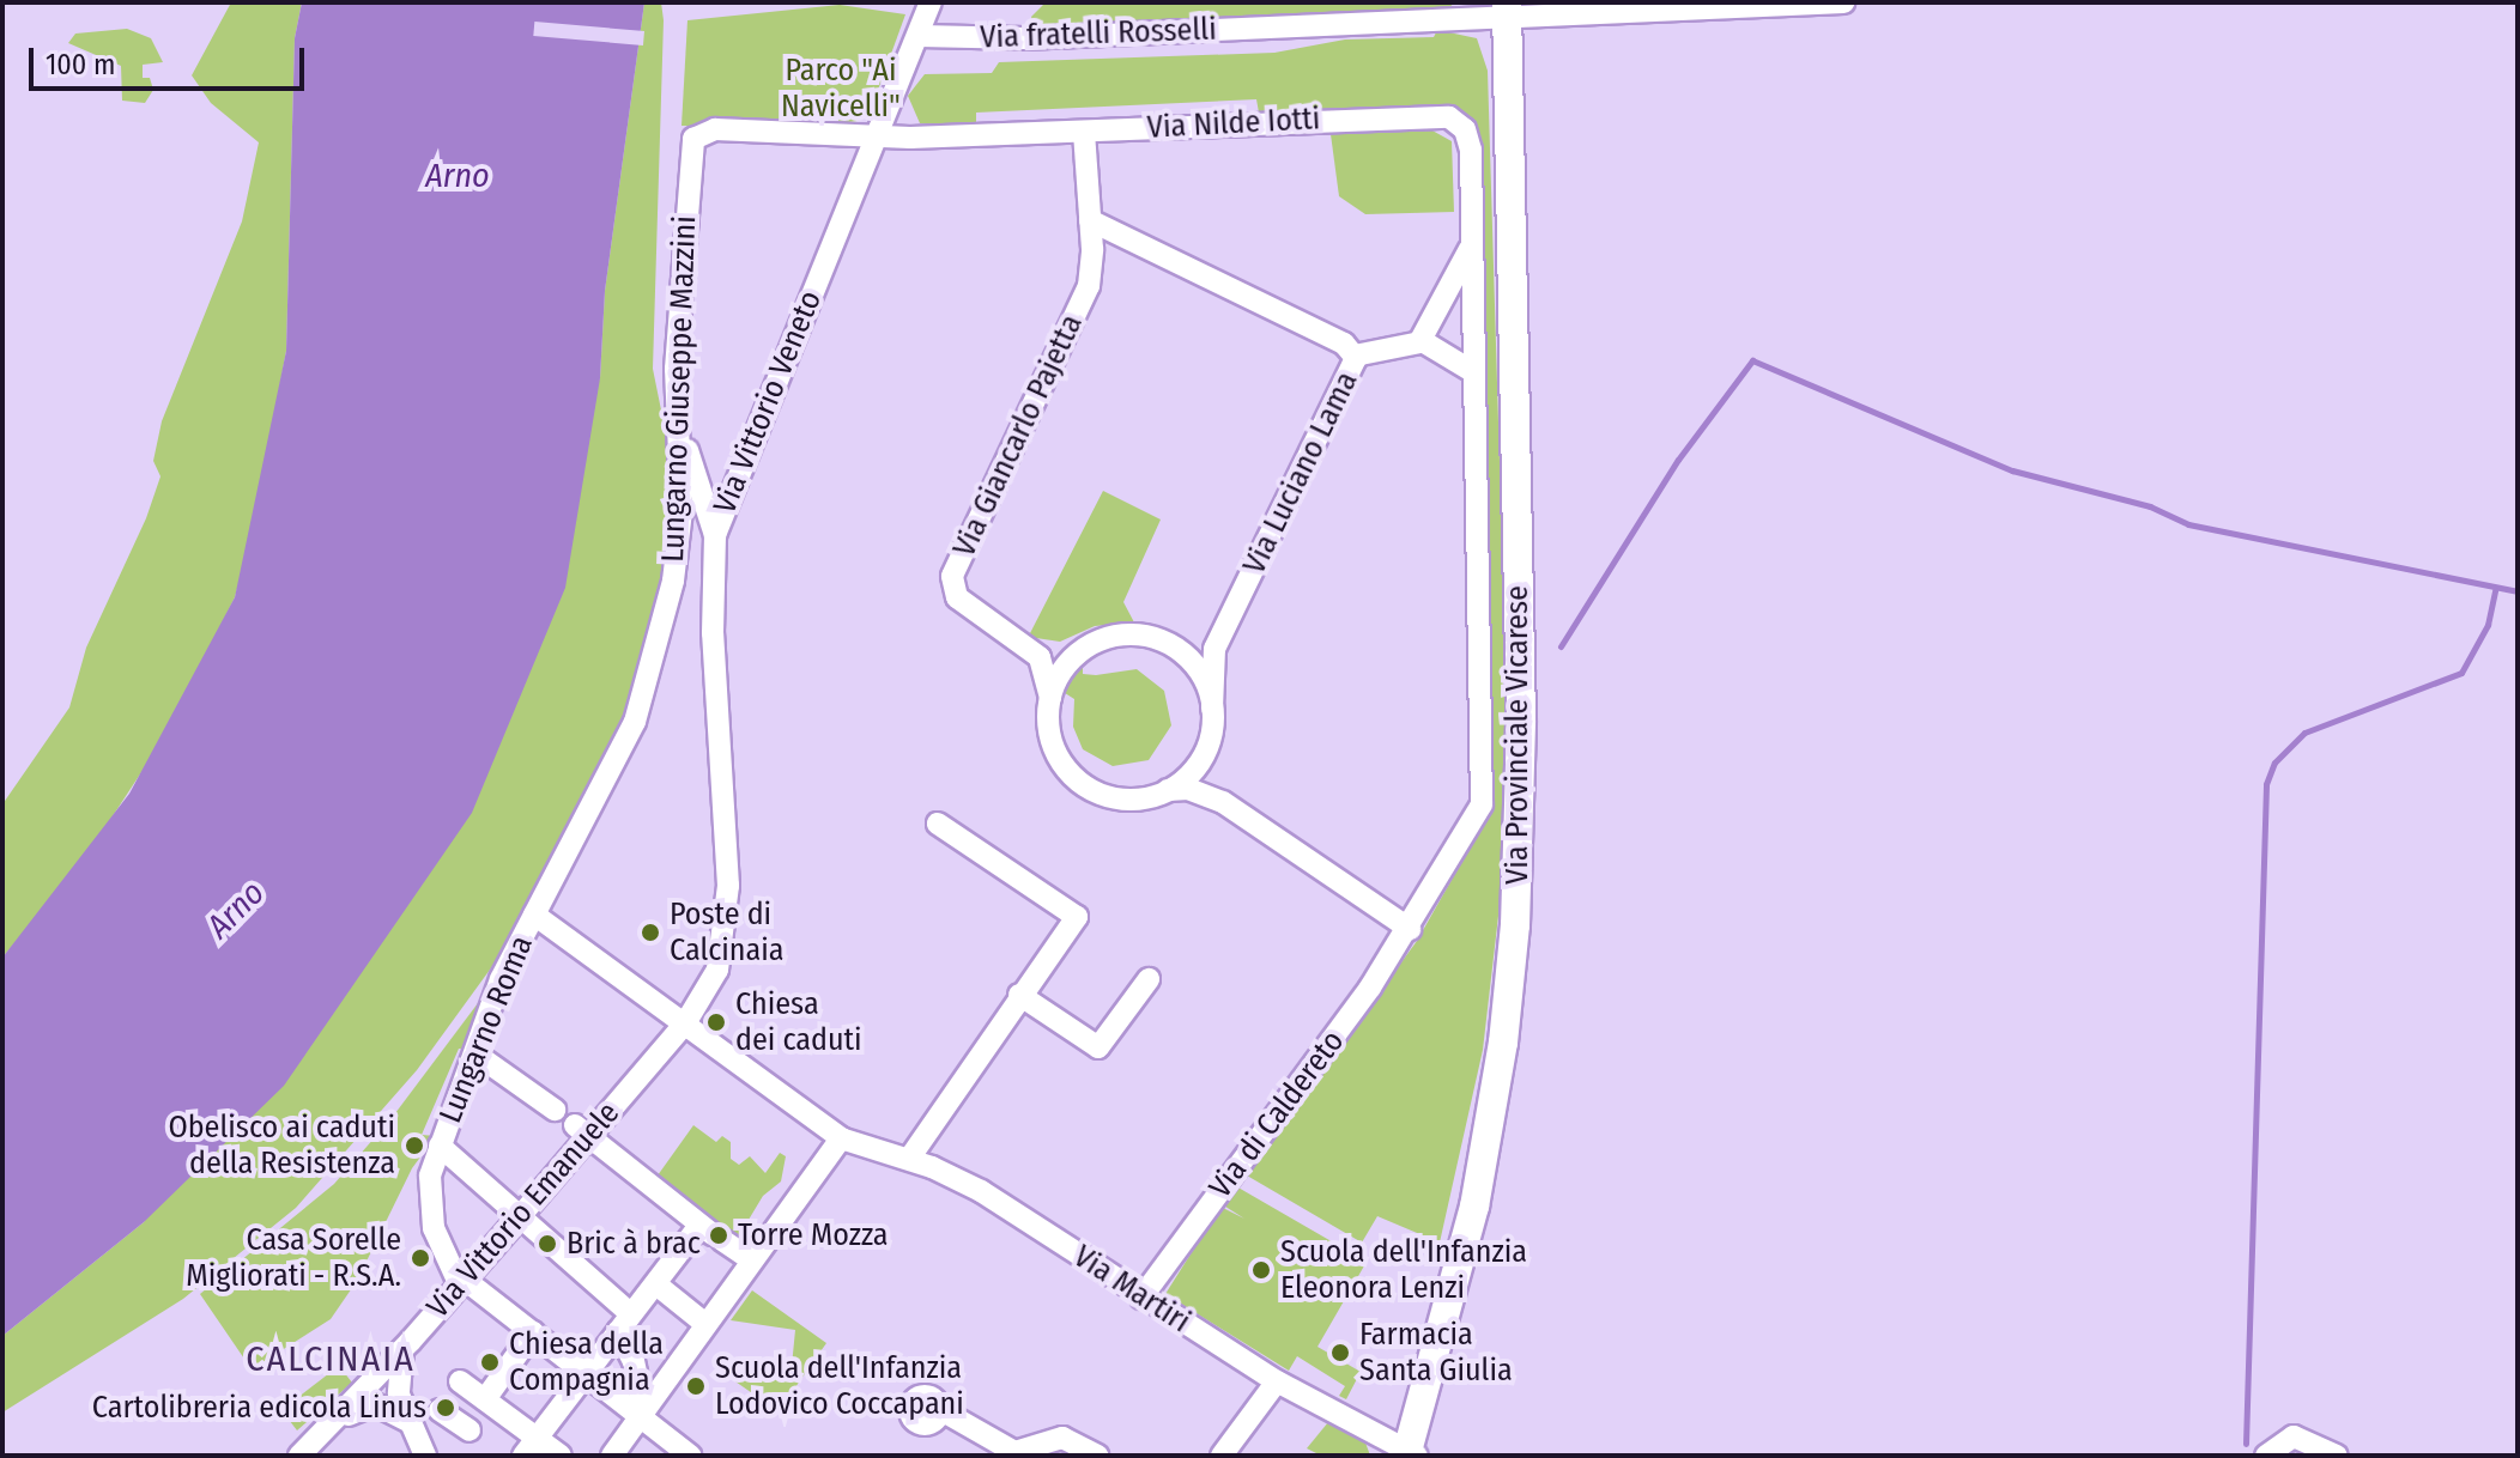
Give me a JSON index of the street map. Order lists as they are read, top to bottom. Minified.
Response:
{"streets":{"main road":["Via Provinciale Vicarese"],"street":["Via fratelli Rosselli","Via Nilde Iotti","Lungarno Giuseppe Mazzini","Via Vittorio Veneto","Via Giancarlo Pajetta","Via Luciano Lama","Lungarno Roma","Via di Caldereto","Via Vittorio Emanuele","Via Martiri"]},"crossings":[["Via fratelli Rosselli","Via Provinciale Vicarese"],["Via Nilde Iotti","Lungarno Giuseppe Mazzini"],["Via Nilde Iotti","Via Vittorio Veneto"],["Via Nilde Iotti","Via Giancarlo Pajetta"],["Via Nilde Iotti","Via di Caldereto"],["Lungarno Giuseppe Mazzini","Via Vittorio Veneto"],["Lungarno Giuseppe Mazzini","Lungarno Roma"],["Lungarno Giuseppe Mazzini","Via Martiri"],["Via Vittorio Veneto","Via Vittorio Emanuele"],["Via Vittorio Veneto","Via Martiri"],["Via Giancarlo Pajetta","Via Luciano Lama"],["Via Provinciale Vicarese","Via Martiri"],["Lungarno Roma","Via Vittorio Emanuele"],["Lungarno Roma","Via Martiri"],["Via di Caldereto","Via Martiri"],["Via Vittorio Emanuele","Via Martiri"]],"districts":["CALCINAIA"],"water":["Arno"],"parks":["Parco \"Ai Navicelli\""],"places":["Poste di Calcinaia","Chiesa dei caduti","Obelisco ai caduti della Resistenza","Torre Mozza","Bric à brac","Casa Sorelle Migliorati - R.S.A.","Scuola dell'Infanzia Eleonora Lenzi","Farmacia Santa Giulia","Chiesa della Compagnia","Scuola dell'Infanzia Lodovico Coccapani","Cartolibreria edicola Linus"],"scale_bar":"100 m"}
